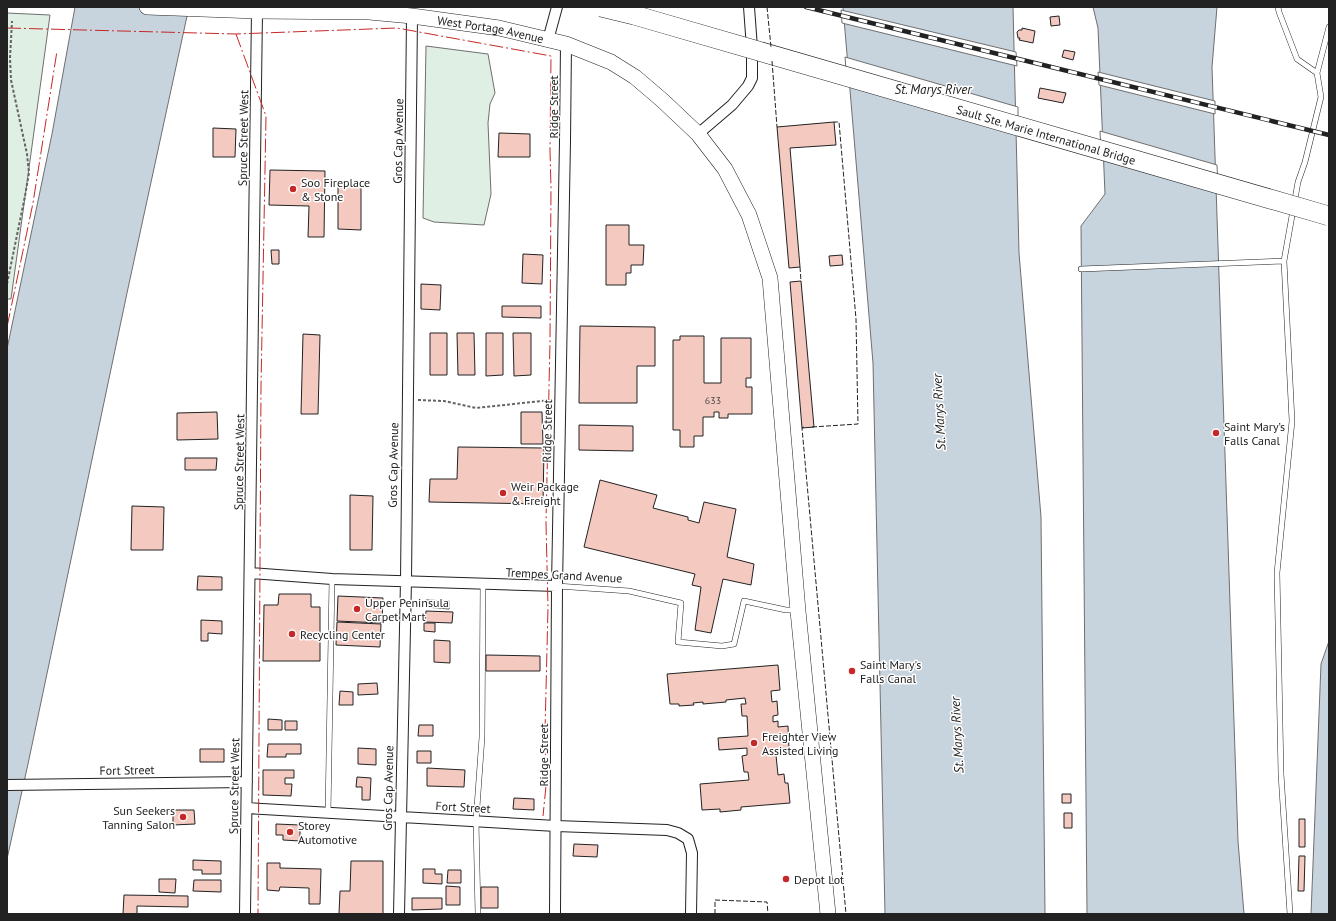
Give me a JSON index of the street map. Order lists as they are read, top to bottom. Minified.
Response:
{"streets":{"highway":["Sault Ste. Marie International Bridge"],"street":["West Portage Avenue","Ridge Street","Spruce Street West","Gros Cap Avenue","Trempes Grand Avenue","Fort Street"]},"crossings":[["West Portage Avenue","Ridge Street"],["West Portage Avenue","Spruce Street West"],["West Portage Avenue","Gros Cap Avenue"],["West Portage Avenue","Trempes Grand Avenue"],["Ridge Street","Trempes Grand Avenue"],["Ridge Street","Fort Street"],["Spruce Street West","Trempes Grand Avenue"],["Spruce Street West","Fort Street"],["Gros Cap Avenue","Trempes Grand Avenue"],["Gros Cap Avenue","Fort Street"]],"water":["St. Marys River"],"places":["Soo Fireplace & Stone","Saint Mary’s Falls Canal","Weir Package & Freight","Upper Peninsula Carpet Mart","Recycling Center","Saint Mary's Falls Canal","Freighter View Assisted Living","Sun Seekers Tanning Salon","Storey Automotive","Depot Lot"],"house_numbers":["633"]}
